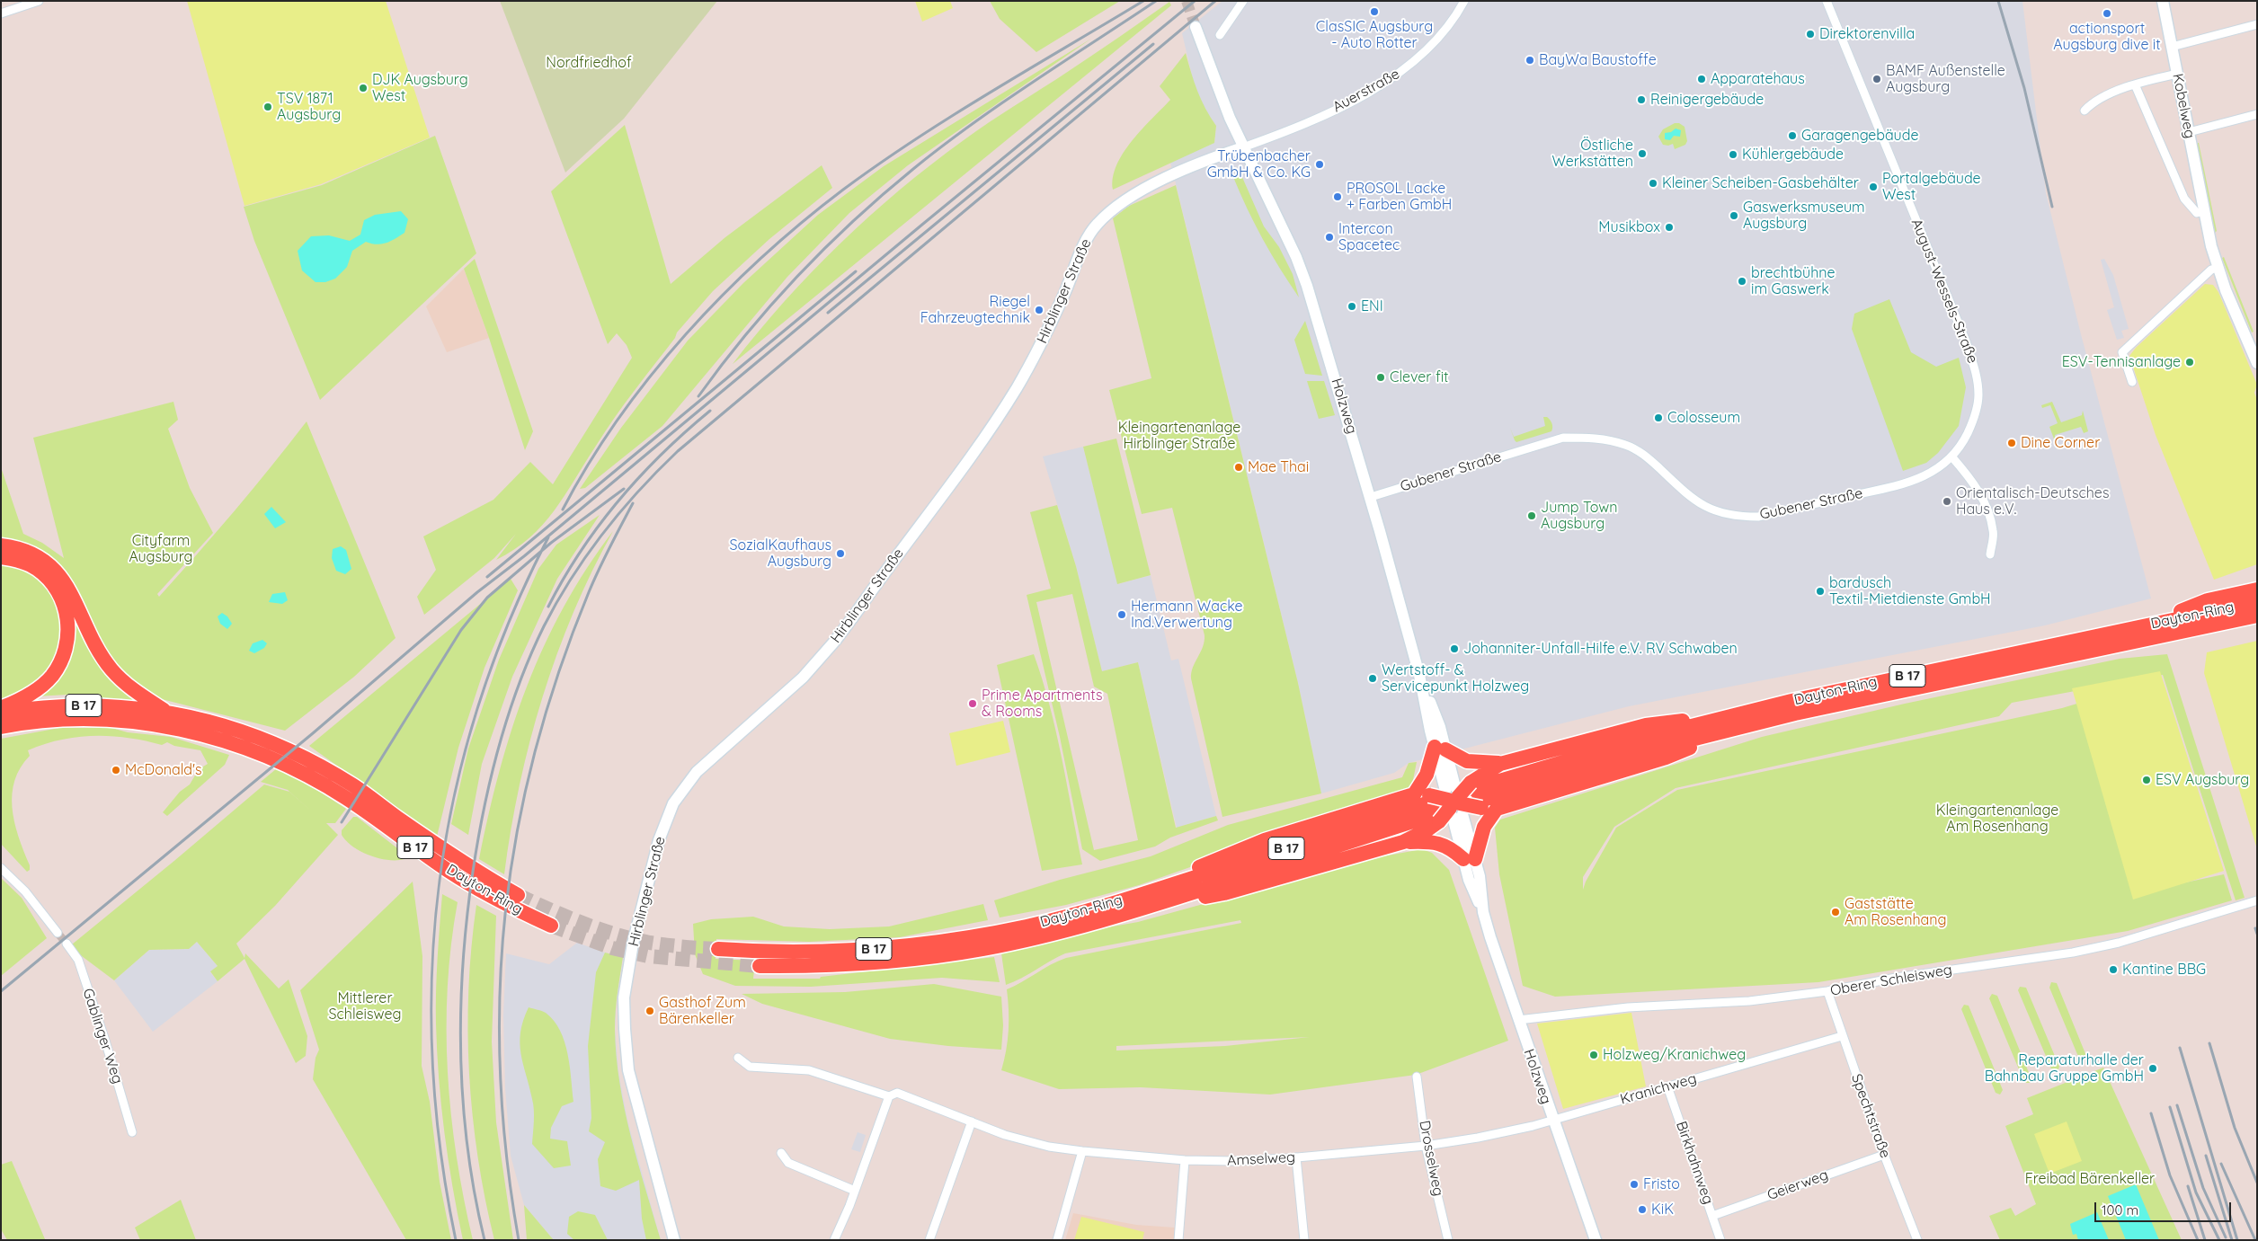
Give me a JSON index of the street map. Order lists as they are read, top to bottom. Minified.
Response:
{"streets":{"highway":["Dayton-Ring","B 17"],"street":["Auerstraße","Kobelweg","Hirblinger Straße","August-Wessels-Straße","Holzweg","Gubener Straße","Oberer Schleisweg","Gablinger Weg","Kranichweg","Spechtstraße","Drosselweg","Amselweg","Birkhahnweg","Geierweg"]},"crossings":[["Auerstraße","Hirblinger Straße"],["Auerstraße","Holzweg"],["Hirblinger Straße","Holzweg"],["August-Wessels-Straße","Gubener Straße"],["Holzweg","Gubener Straße"],["Holzweg","Dayton-Ring"],["Holzweg","Oberer Schleisweg"],["Holzweg","Kranichweg"],["Holzweg","Amselweg"],["Dayton-Ring","B 17"],["Oberer Schleisweg","Spechtstraße"],["Kranichweg","Spechtstraße"],["Kranichweg","Amselweg"],["Kranichweg","Birkhahnweg"],["Spechtstraße","Geierweg"],["Drosselweg","Amselweg"],["Birkhahnweg","Geierweg"]],"parks":["Nordfriedhof","Kleingartenanlage Hirblinger Straße","Cityfarm Augsburg","Kleingartenanlage Am Rosenhang","Mittlerer Schleisweg","Freibad Bärenkeller"],"places":["ClasSIC Augsburg - Auto Rotter","actionsport Augsburg dive it","Direktorenvilla","BayWa Baustoffe","Apparatehaus","BAMF Außenstelle Augsburg","DJK Augsburg West","Reinigergebäude","TSV 1871 Augsburg","Garagengebäude","Östliche Werkstätten","Kühlergebäude","Trübenbacher GmbH & Co. KG","Kleiner Scheiben-Gasbehälter","Portalgebäude West","PROSOL Lacke + Farben GmbH","Gaswerksmuseum Augsburg","Musikbox","Intercon Spacetec","brechtbühne im Gaswerk","ENI","Riegel Fahrzeugtechnik","ESV-Tennisanlage","Clever fit","Colosseum","Dine Corner","Mae Thai","Orientalisch-Deutsches Haus e.V.","Jump Town Augsburg","SozialKaufhaus Augsburg","bardusch Textil-Mietdienste GmbH","Hermann Wacke Ind.Verwertung","Johanniter-Unfall-Hilfe e.V. RV Schwaben","Wertstoff- & Servicepunkt Holzweg","Prime Apartments & Rooms","McDonald's","ESV Augsburg","Gaststätte Am Rosenhang","Kantine BBG","Gasthof Zum Bärenkeller","Holzweg/Kranichweg","Reparaturhalle der Bahnbau Gruppe GmbH","Fristo","KiK"],"scale_bar":"100 m"}
